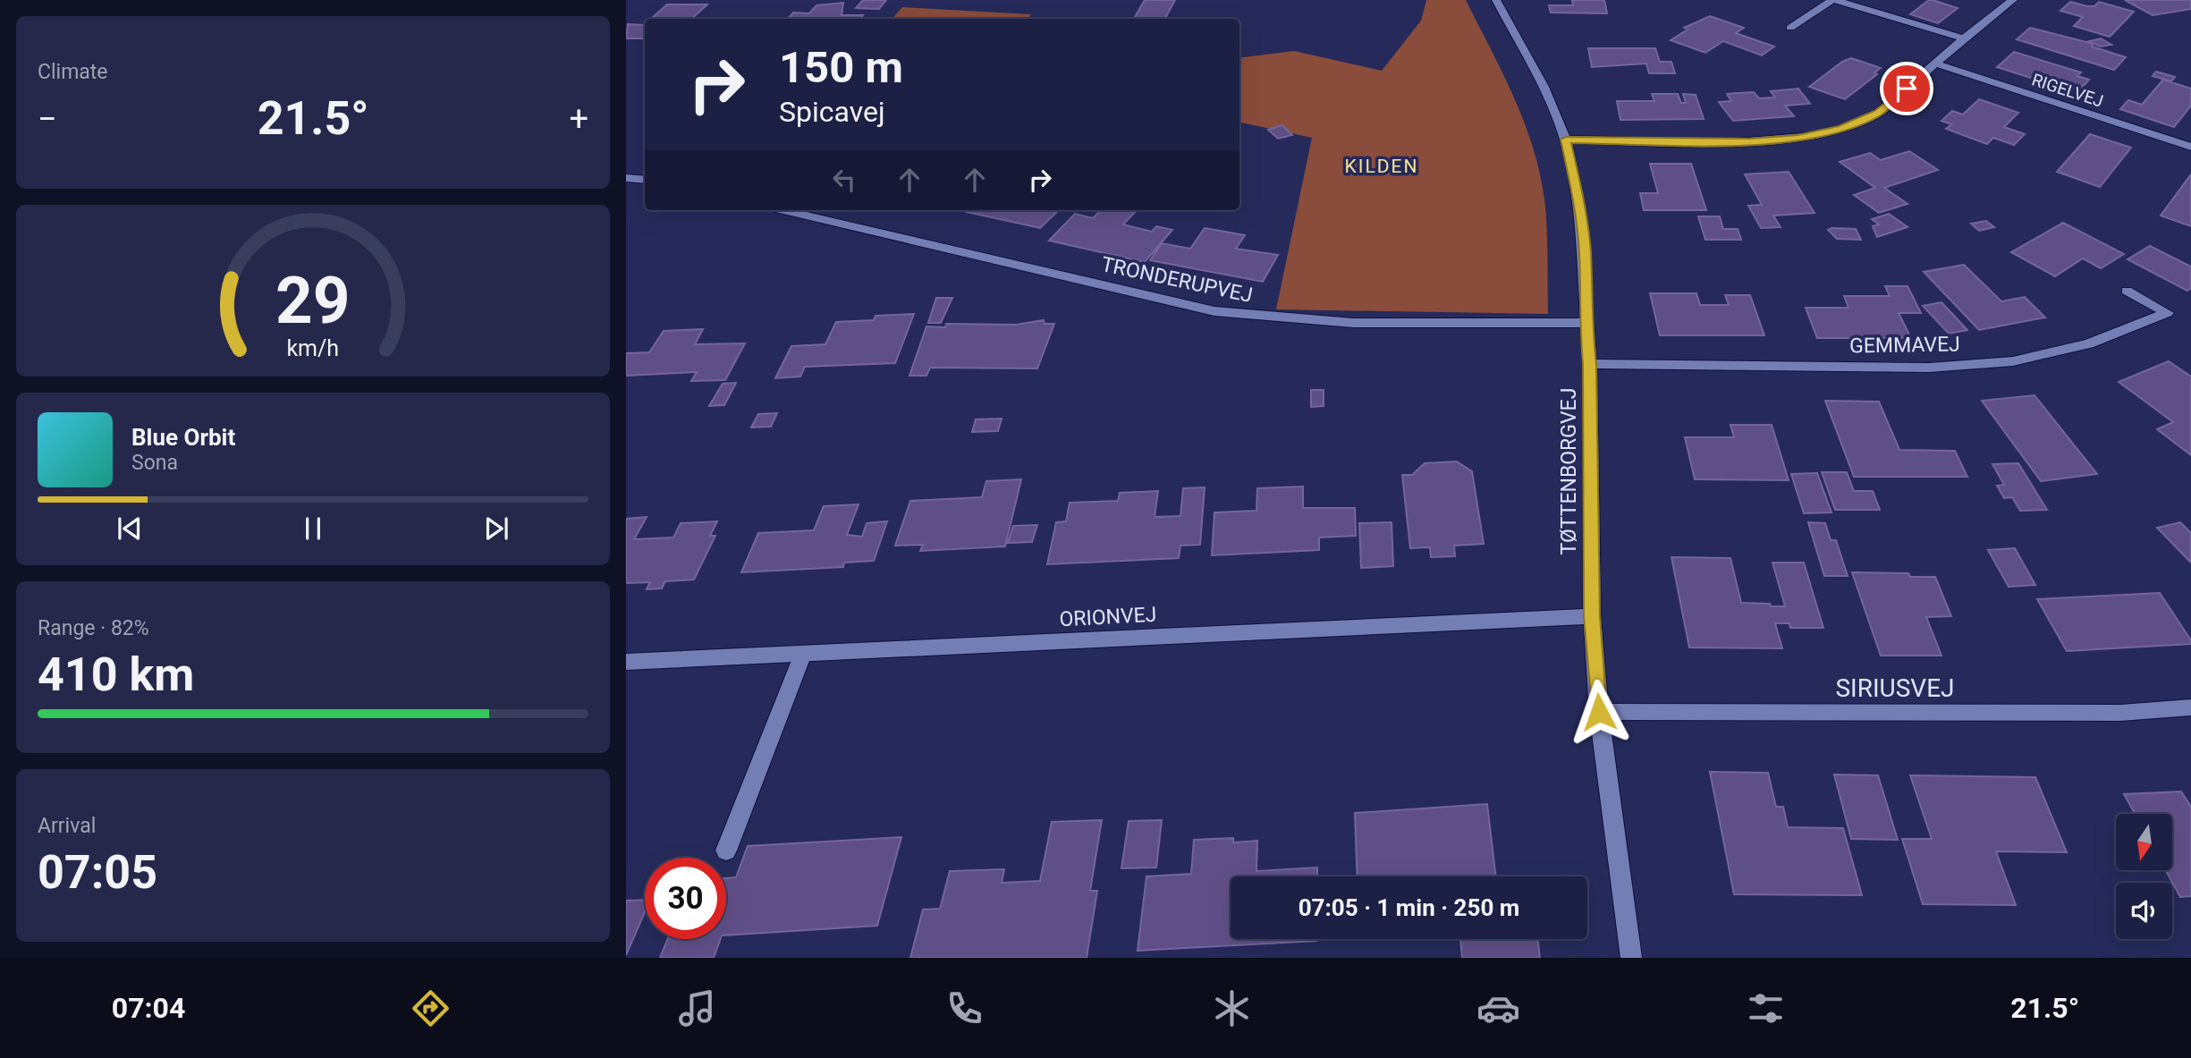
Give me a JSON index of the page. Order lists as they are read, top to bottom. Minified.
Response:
{"streets":{"street":["RIGELVEJ","TRONDERUPVEJ","GEMMAVEJ","TØTTENBORGVEJ","ORIONVEJ","SIRIUSVEJ"]},"crossings":[["TRONDERUPVEJ","TØTTENBORGVEJ"],["GEMMAVEJ","TØTTENBORGVEJ"],["TØTTENBORGVEJ","ORIONVEJ"],["TØTTENBORGVEJ","SIRIUSVEJ"]],"districts":["KILDEN"],"north":"bottom","page":{"tile":["Climate",["Range · 82%","410 km"],["Arrival","07:05"]],"turn":["150 m","Spicavej"],"heat":["−","21.5°","+"],"song":["Blue Orbit","Sona"],"limit":"30","trip":"07:05 · 1 min · 250 m","tabs":["07:04","21.5°"],"gauge":["29","km/h"]}}
